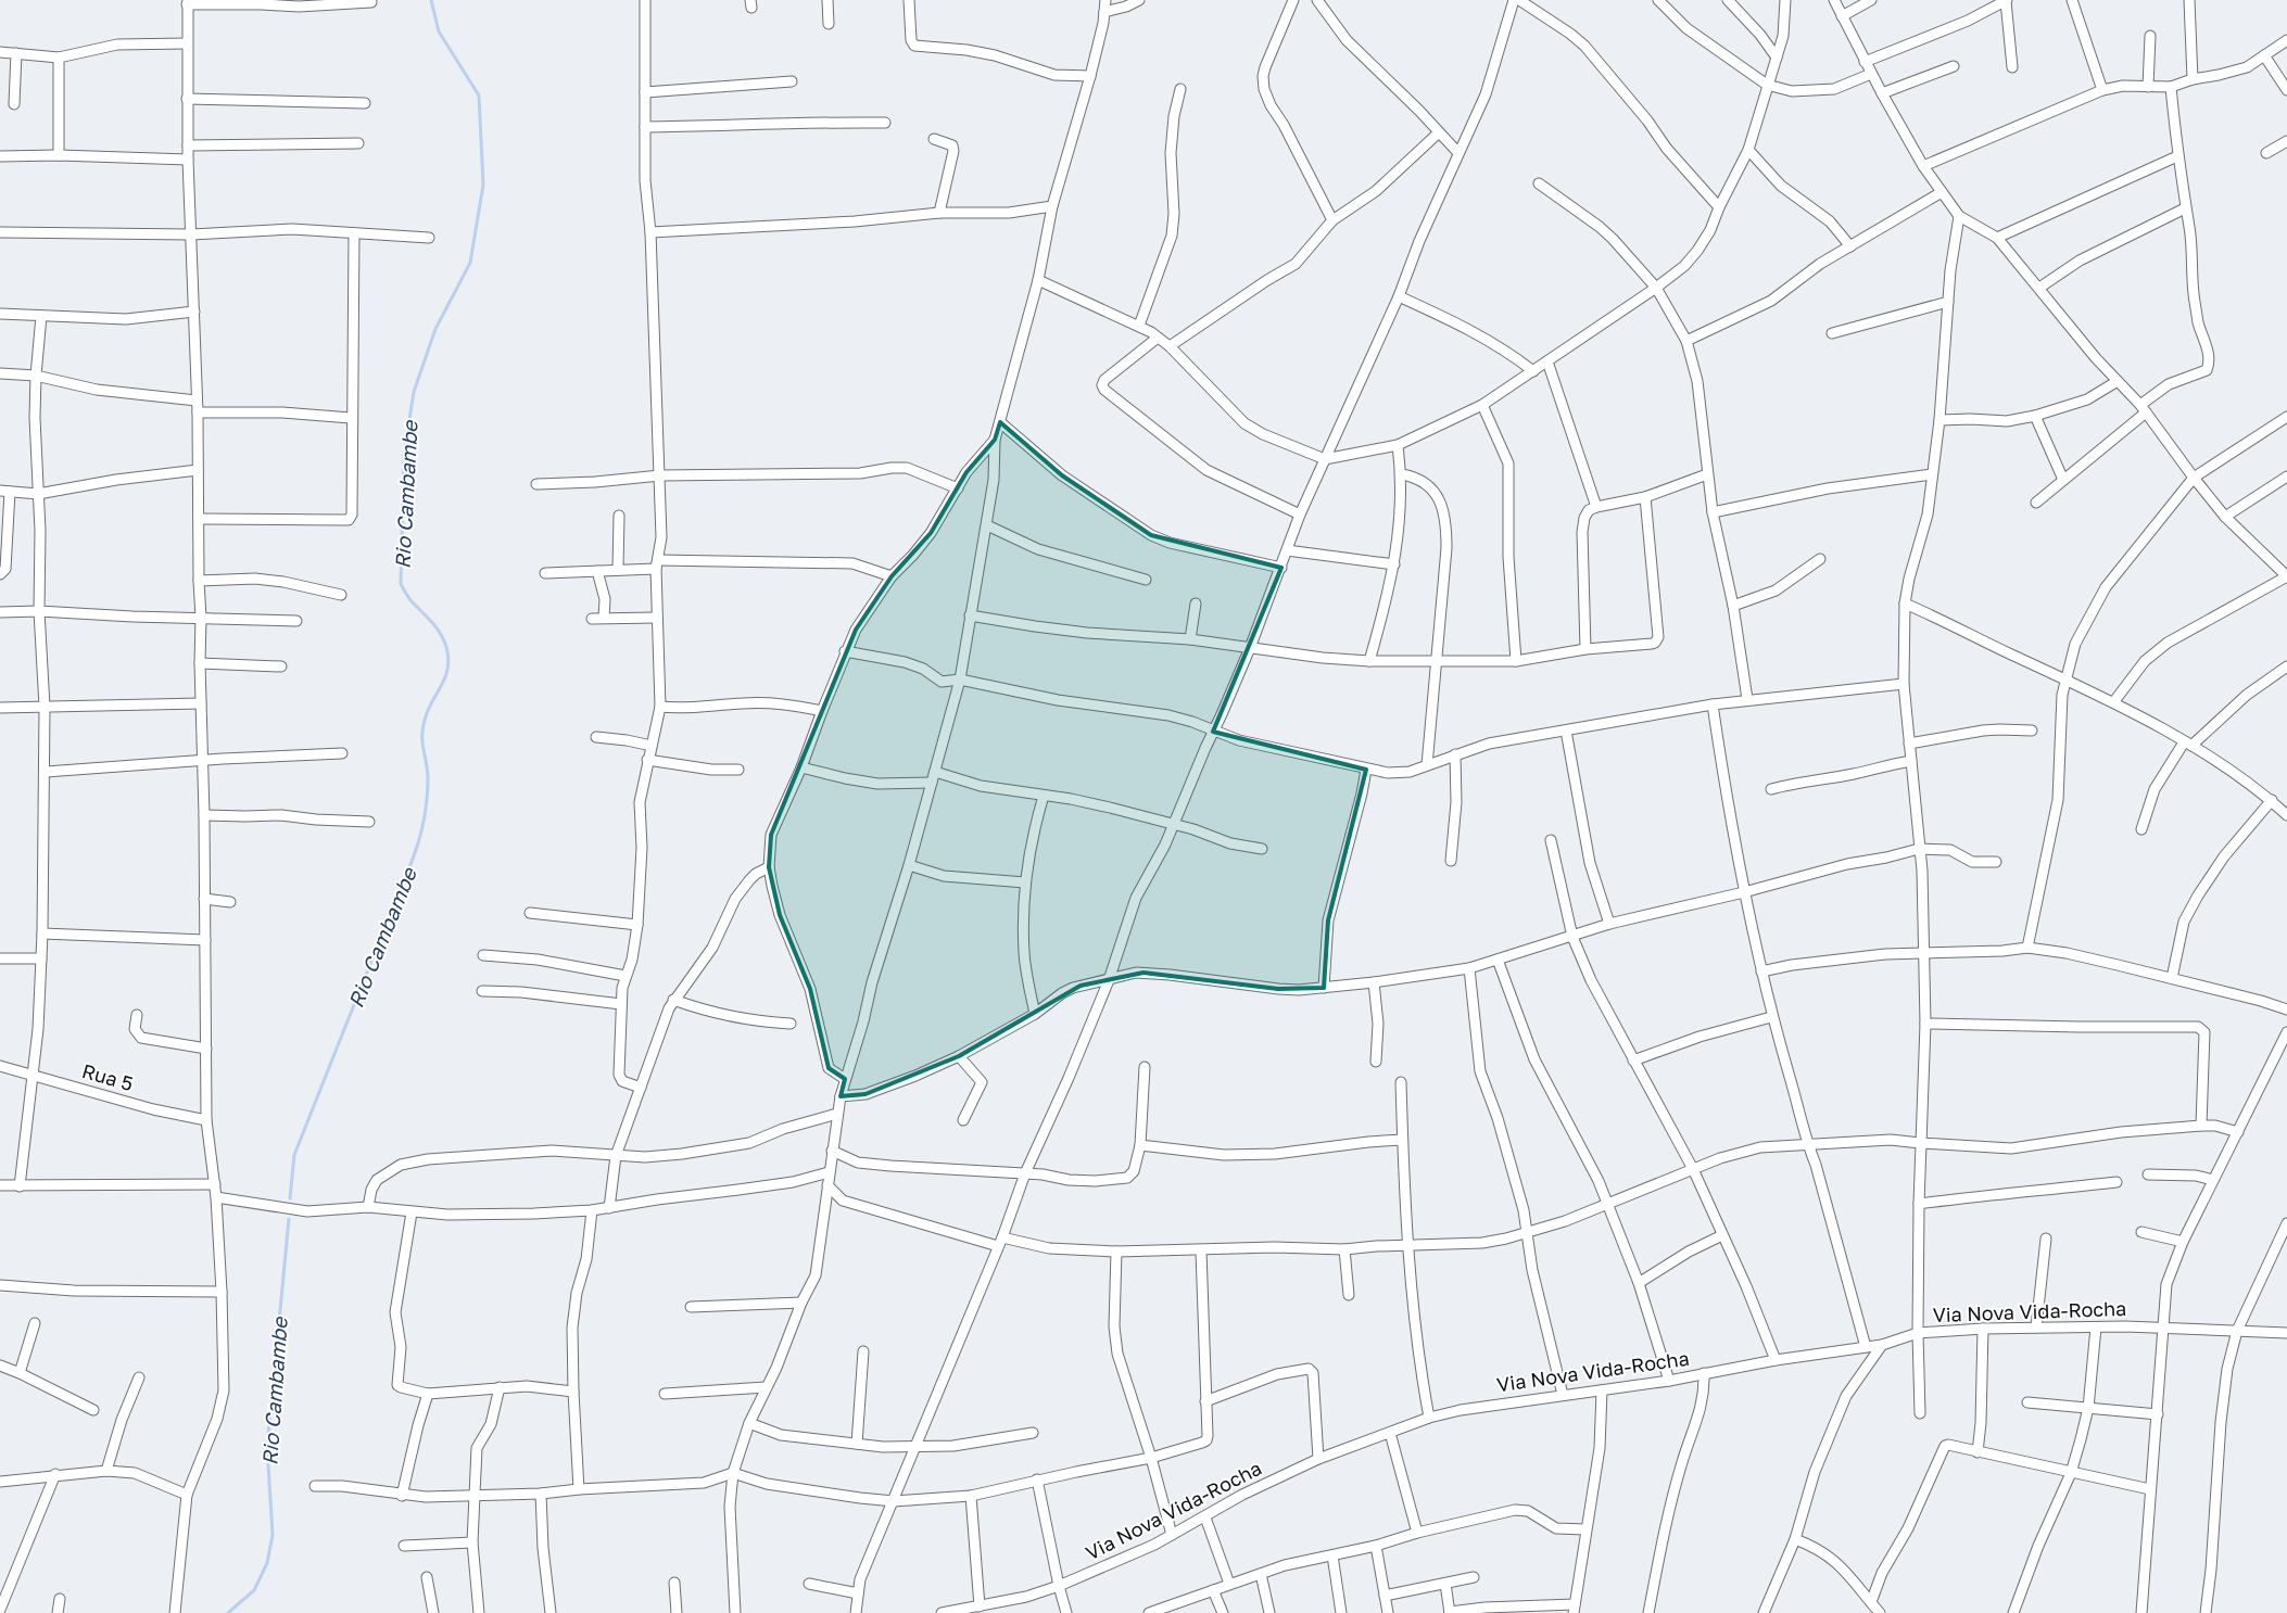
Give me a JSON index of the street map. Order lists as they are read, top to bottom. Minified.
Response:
{"streets":{"street":["Rua 5","Via Nova Vida-Rocha"]},"water":["Rio Cambambe"]}
